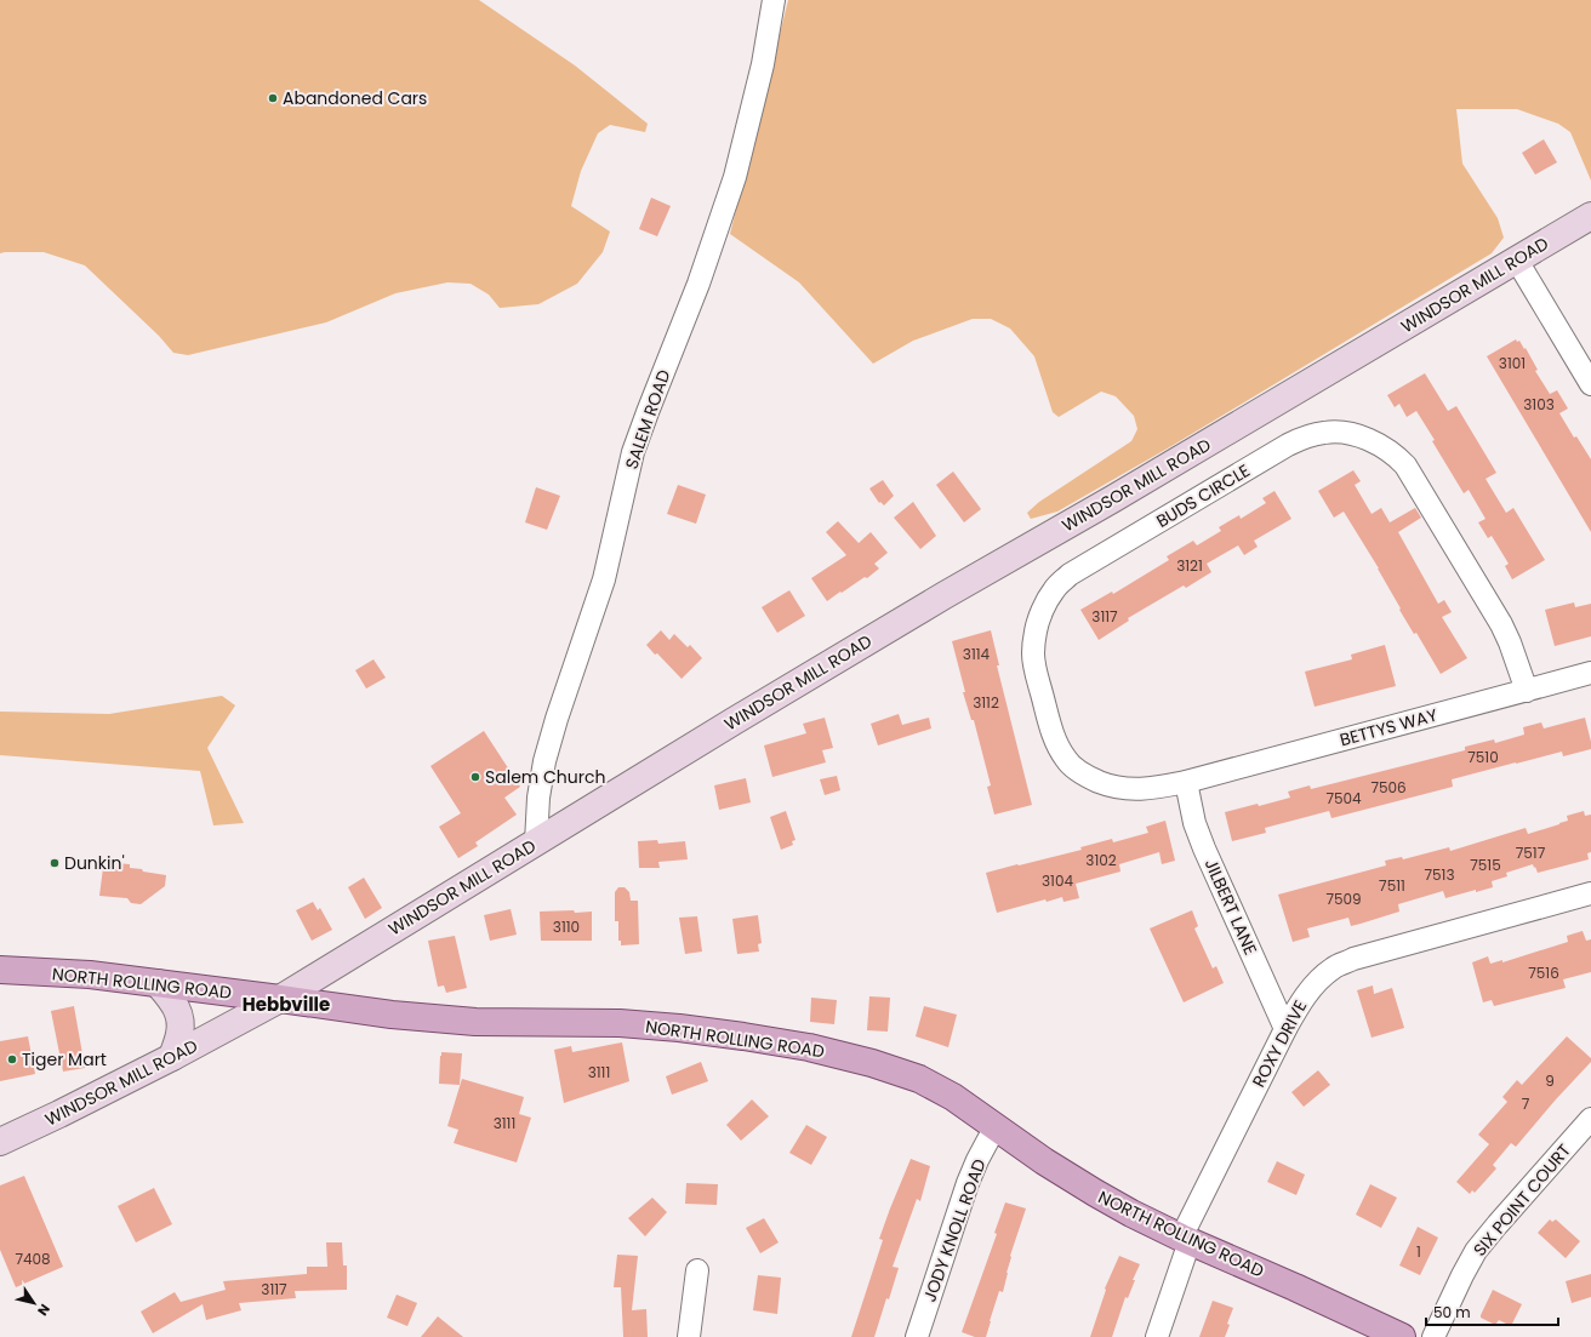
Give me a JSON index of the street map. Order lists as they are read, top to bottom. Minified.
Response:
{"streets":{"main road":["WINDSOR MILL ROAD","NORTH ROLLING ROAD"],"street":["SALEM ROAD","BUDS CIRCLE","BETTYS WAY","JILBERT LANE","ROXY DRIVE","SIX POINT COURT","JODY KNOLL ROAD"]},"crossings":[["WINDSOR MILL ROAD","SALEM ROAD"],["WINDSOR MILL ROAD","NORTH ROLLING ROAD"],["BUDS CIRCLE","BETTYS WAY"],["BUDS CIRCLE","JILBERT LANE"],["BETTYS WAY","JILBERT LANE"],["JILBERT LANE","ROXY DRIVE"],["NORTH ROLLING ROAD","ROXY DRIVE"],["NORTH ROLLING ROAD","JODY KNOLL ROAD"]],"districts":["Hebbville"],"places":["Abandoned Cars","Salem Church","Dunkin'","Tiger Mart"],"house_numbers":["3101","3103","3121","3117","3114","3112","7510","7506","7504","7517","3102","7515","7513","3104","7511","7509","3110","7516","3111","9","7","3111","1","7408","3117"],"scale_bar":"50 m","north":"bottom right"}
